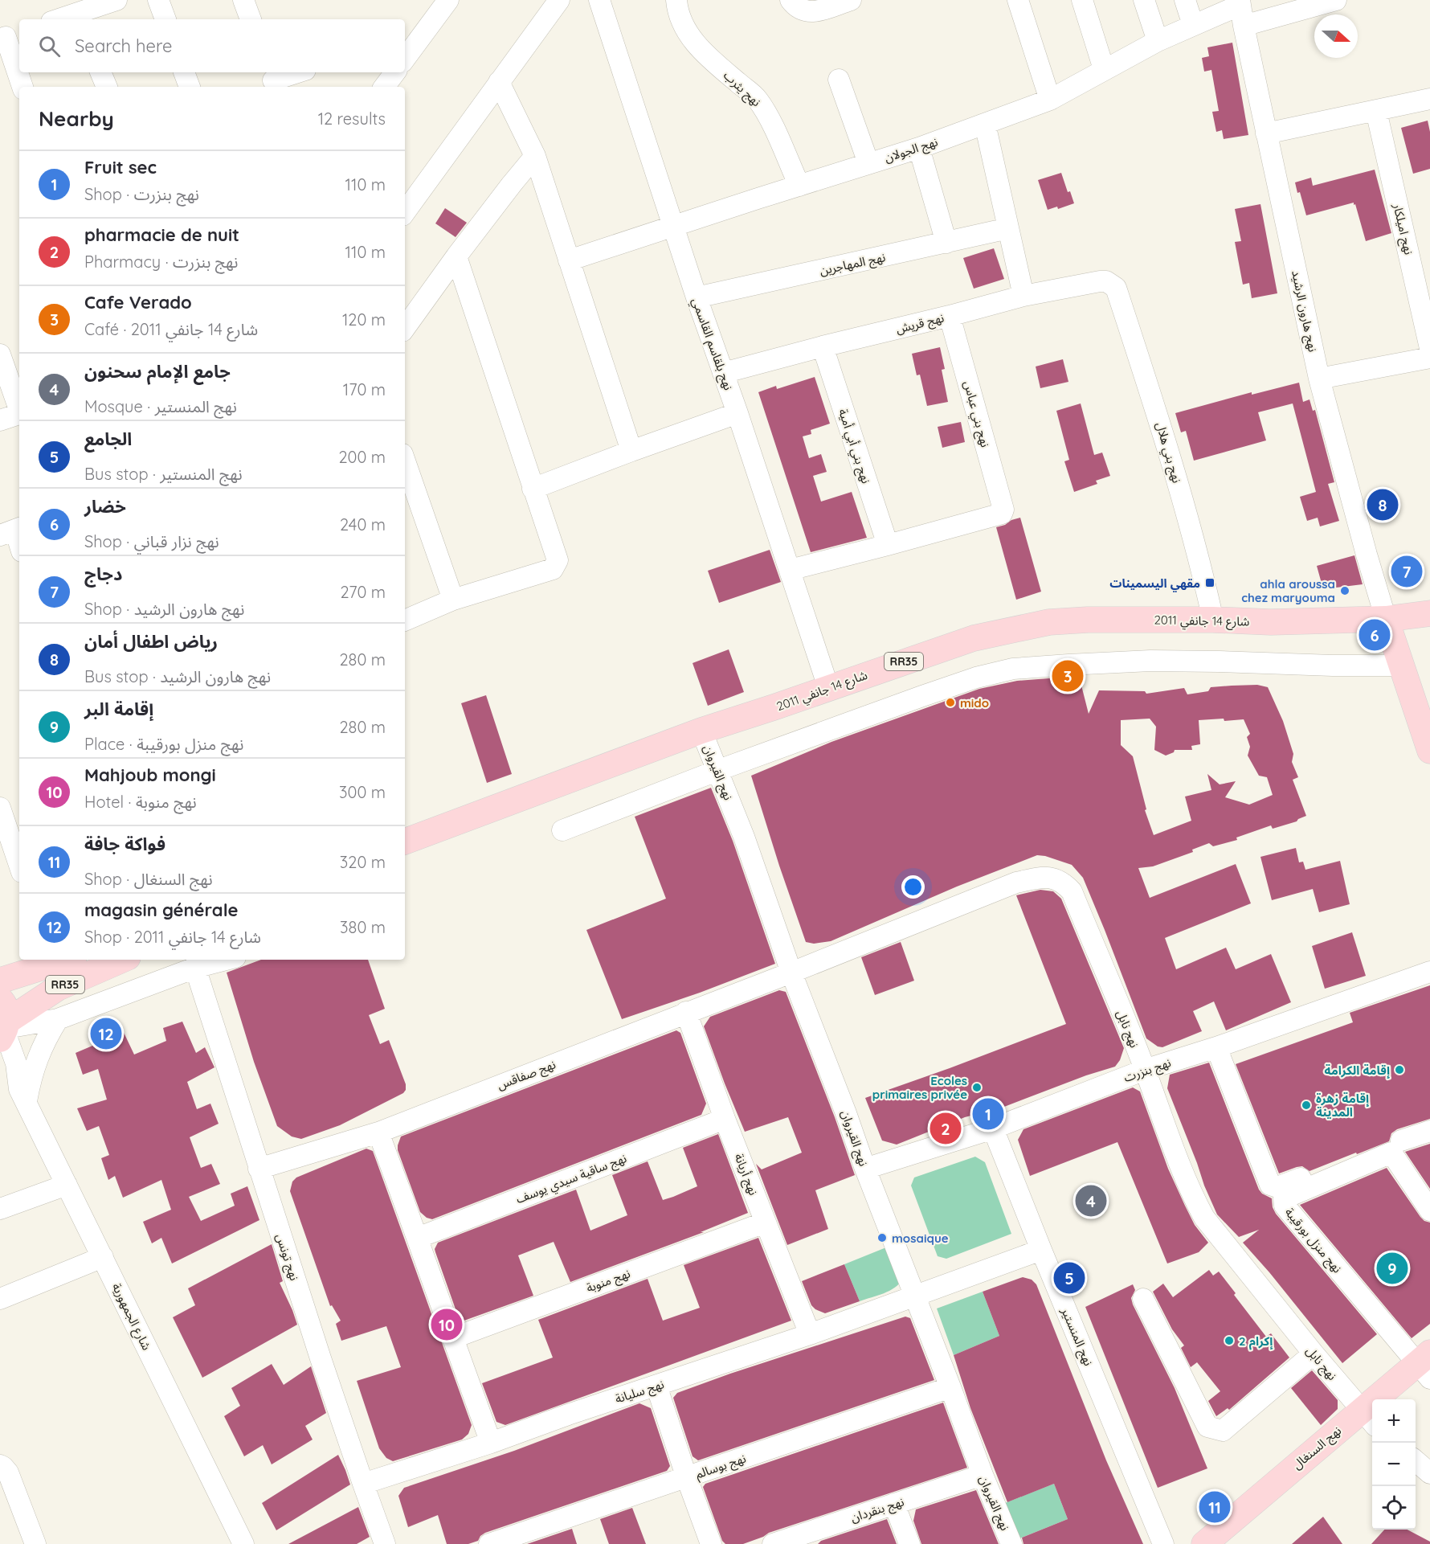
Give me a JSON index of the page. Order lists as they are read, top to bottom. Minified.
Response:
{"streets":{"main road":["شارع 14 جانفي 2011","RR35","نهج السنغال"],"street":["نهج يثرب","نهج الجولان","نهج اميلكار","نهج المهاجرين","نهج هارون الرشيد","نهج قريش","نهج بلقاسم القاسمي","نهج بني عباس","نهج بني أبي أمية","نهج بني هلال","نهج القيروان","نهج نابل","نهج بنزرت","نهج صفاقس","نهج أريانة","نهج ساقية سيدي يوسف","نهج منزل بورقيبة","نهج تونس","نهج منوبة","شارع الجمهورية","نهج المنستير","نهج سليانة","نهج بوسالم","نهج بنقردان"]},"crossings":[["نهج يثرب","نهج الجولان"],["نهج الجولان","نهج هارون الرشيد"],["نهج الجولان","نهج بلقاسم القاسمي"],["نهج المهاجرين","نهج بلقاسم القاسمي"],["نهج هارون الرشيد","شارع 14 جانفي 2011"],["نهج قريش","نهج بلقاسم القاسمي"],["نهج قريش","نهج بني عباس"],["نهج قريش","نهج بني أبي أمية"],["نهج قريش","نهج بني هلال"],["نهج بلقاسم القاسمي","شارع 14 جانفي 2011"],["نهج بني عباس","نهج بني أبي أمية"],["نهج بني هلال","شارع 14 جانفي 2011"],["شارع 14 جانفي 2011","نهج القيروان"],["نهج القيروان","نهج نابل"],["نهج القيروان","نهج بنزرت"],["نهج القيروان","نهج صفاقس"],["نهج القيروان","نهج سليانة"],["نهج القيروان","نهج بوسالم"],["نهج القيروان","نهج بنقردان"],["نهج نابل","نهج بنزرت"],["نهج نابل","نهج صفاقس"],["نهج نابل","نهج السنغال"],["نهج بنزرت","نهج المنستير"],["نهج صفاقس","نهج أريانة"],["نهج صفاقس","نهج تونس"],["نهج أريانة","نهج ساقية سيدي يوسف"],["نهج أريانة","نهج منوبة"],["نهج أريانة","نهج سليانة"],["نهج منزل بورقيبة","نهج السنغال"],["نهج تونس","نهج سليانة"],["نهج المنستير","نهج سليانة"]],"places":{"transit":["مقهي اليسمينات"],"other":["ahla aroussa chez maryouma","mido","إقامة الكرامة","Ecoles primaires privée","إقامة زهرة المدينة","mosaique","إكرام 2"]},"north":"right","page":{"search":"Search here","heading":["Nearby","12 results"],"list":[{"mark":"1","name":"Fruit sec","note":"Shop · نهج بنزرت","value":"110 m"},{"mark":"2","name":"pharmacie de nuit","note":"Pharmacy · نهج بنزرت","value":"110 m"},{"mark":"3","name":"Cafe Verado","note":"Café · شارع 14 جانفي 2011","value":"120 m"},{"mark":"4","name":"جامع الإمام سحنون","note":"Mosque · نهج المنستير","value":"170 m"},{"mark":"5","name":"الجامع","note":"Bus stop · نهج المنستير","value":"200 m"},{"mark":"6","name":"خضار","note":"Shop · نهج نزار قباني","value":"240 m"},{"mark":"7","name":"دجاج","note":"Shop · نهج هارون الرشيد","value":"270 m"},{"mark":"8","name":"رياض اطفال أمان","note":"Bus stop · نهج هارون الرشيد","value":"280 m"},{"mark":"9","name":"إقامة البر","note":"Place · نهج منزل بورقيبة","value":"280 m"},{"mark":"10","name":"Mahjoub mongi","note":"Hotel · نهج منوبة","value":"300 m"},{"mark":"11","name":"فواكة جافة","note":"Shop · نهج السنغال","value":"320 m"},{"mark":"12","name":"magasin générale","note":"Shop · شارع 14 جانفي 2011","value":"380 m"}],"pins":["8","7","6","3","12","1","2","4","9","5","10","11"],"map_buttons":["+","−"]}}
